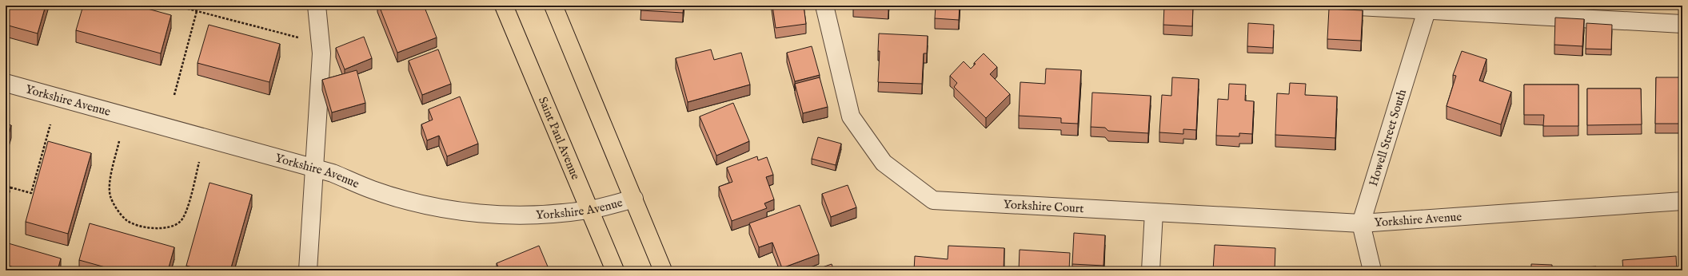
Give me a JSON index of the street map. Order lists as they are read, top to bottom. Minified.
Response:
{"streets":{"main road":["Saint Paul Avenue"],"street":["Yorkshire Avenue","Howell Street South","Yorkshire Court"]},"crossings":[["Yorkshire Avenue","Saint Paul Avenue"],["Yorkshire Avenue","Howell Street South"],["Yorkshire Avenue","Yorkshire Court"]]}
